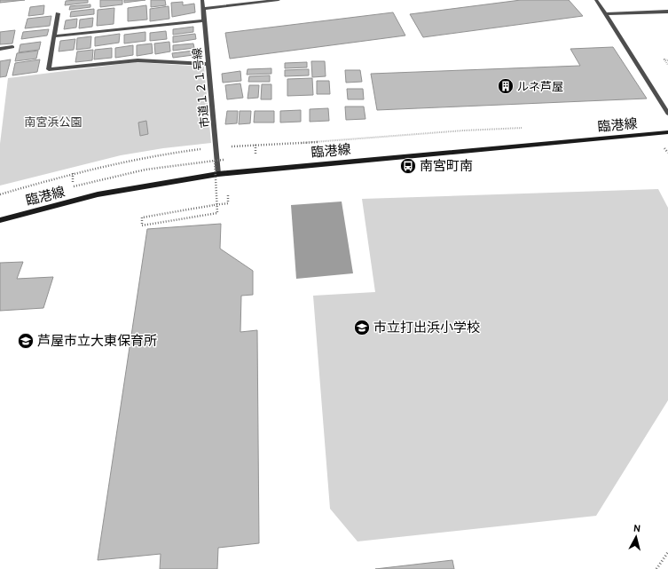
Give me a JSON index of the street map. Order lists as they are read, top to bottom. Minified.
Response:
{"streets":{"street":["市道１２１号線","臨港線"]},"crossings":[["市道１２１号線","臨港線"]],"parks":["南宮浜公園"],"places":{"building":["ルネ芦屋"],"bus stop":["南宮町南"],"school or university":["市立打出浜小学校","芦屋市立大東保育所"]},"north":"top"}
